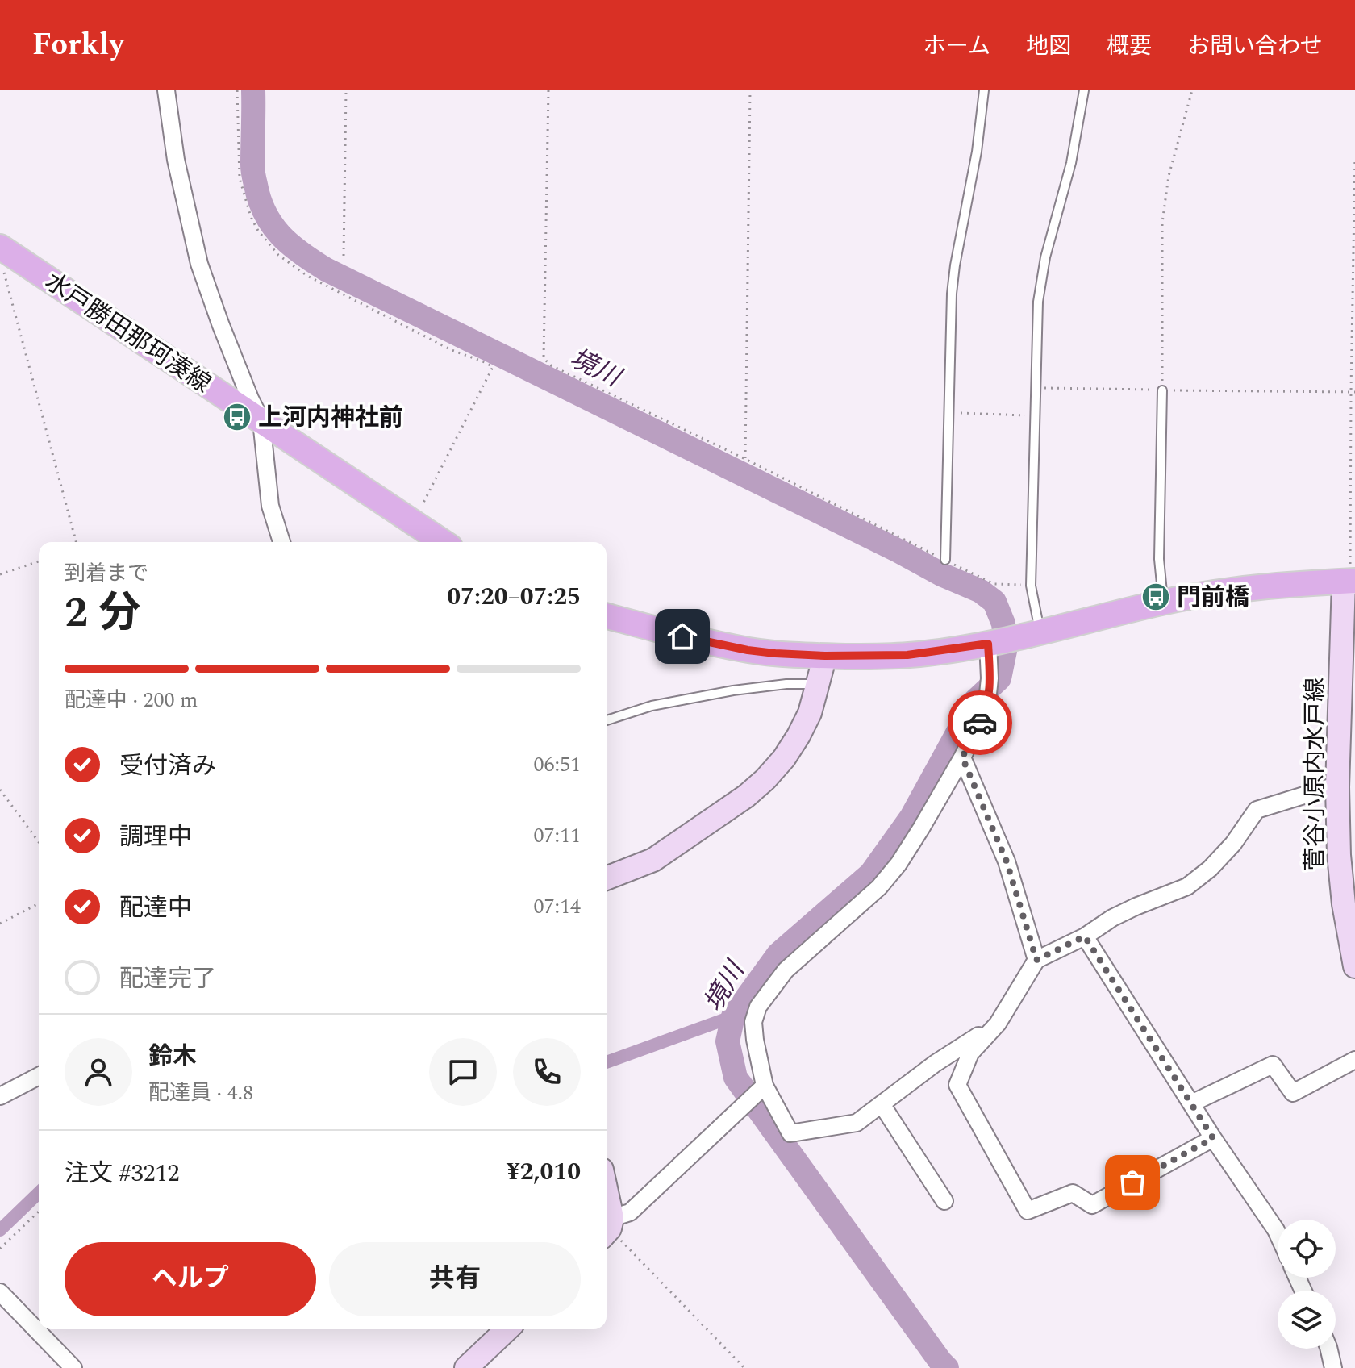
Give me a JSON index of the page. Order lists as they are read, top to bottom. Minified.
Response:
{"streets":{"main road":["水戸勝田那珂湊線"],"street":["菅谷小原内水戸線"]},"water":["境川"],"places":{"bus stop":["上河内神社前","門前橋"]},"page":{"header":"Forkly","nav":["ホーム","地図","概要","お問い合わせ"],"heading":["2 分","到着まで","07:20–07:25"],"panel":["鈴木","配達員 · 4.8","注文 #3212","¥2,010"],"bar":"配達中 · 200 m","list":[["受付済み","06:51"],["調理中","07:11"],["配達中","07:14"],"配達完了"],"buttons":["ヘルプ","共有"]}}
